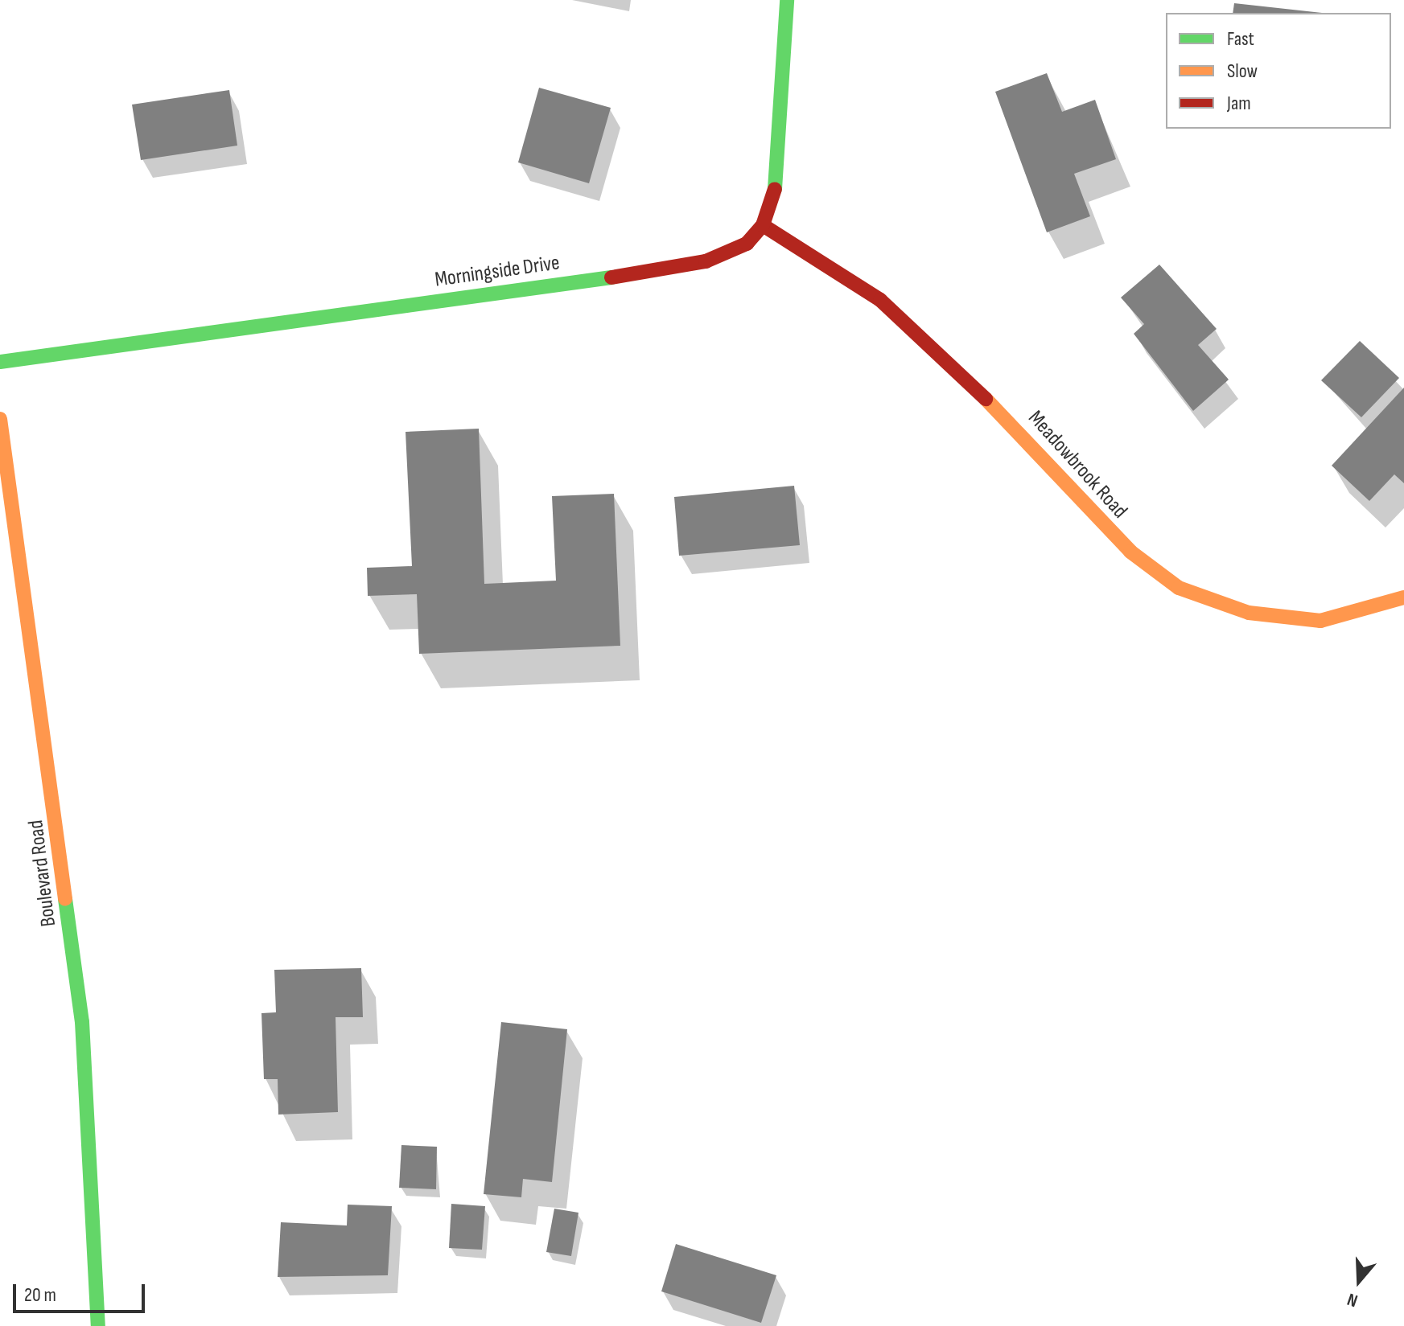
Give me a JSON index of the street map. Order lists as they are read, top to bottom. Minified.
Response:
{"streets":{"street":["Morningside Drive","Meadowbrook Road","Boulevard Road"]},"crossings":[["Morningside Drive","Meadowbrook Road"]],"legend":["Fast","Slow","Jam"],"scale_bar":"20 m","north":"bottom"}
